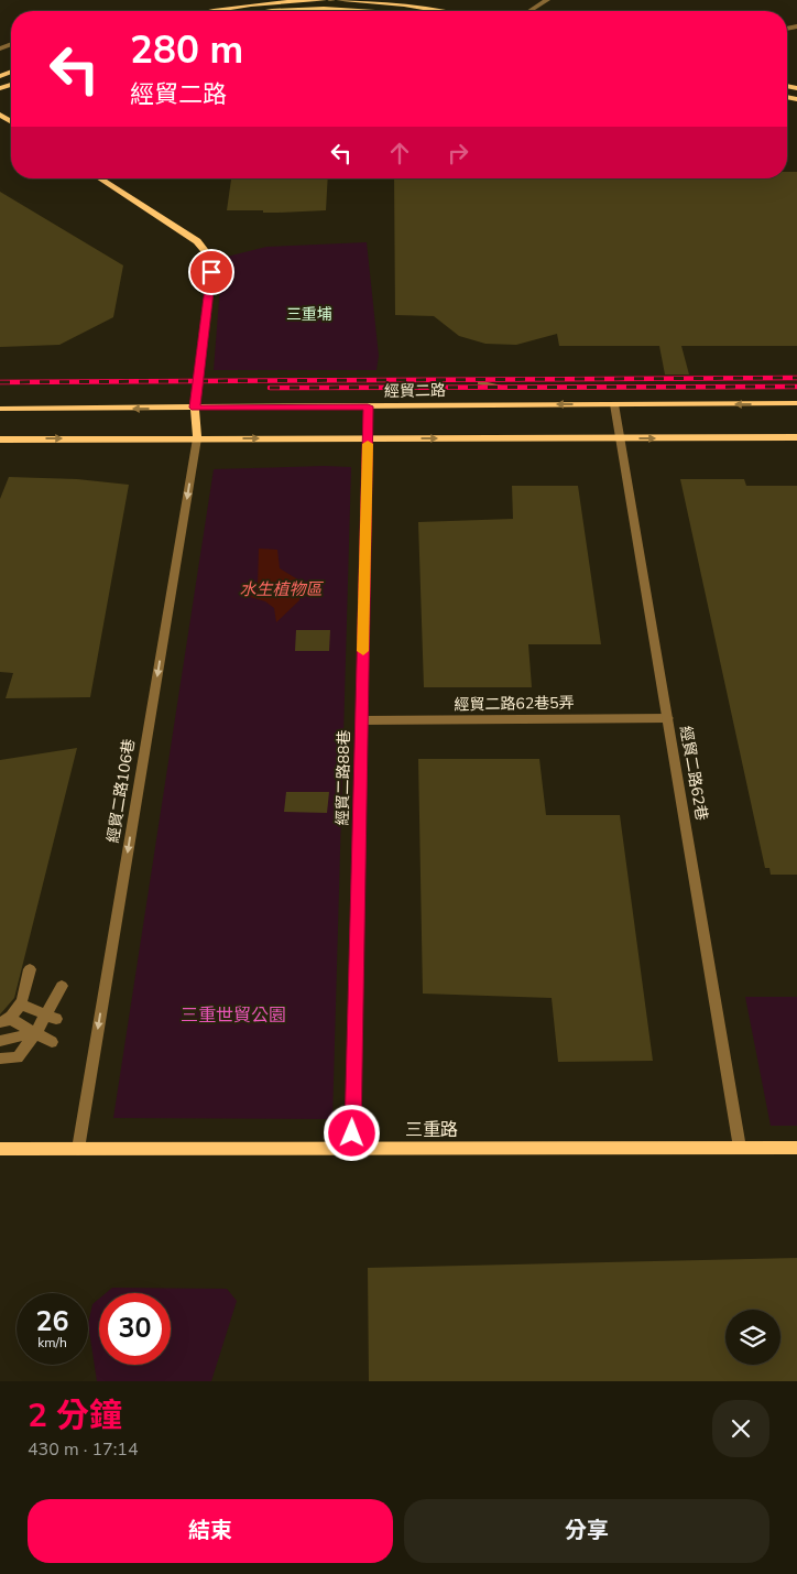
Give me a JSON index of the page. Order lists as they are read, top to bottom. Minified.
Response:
{"streets":{"street":["經貿二路","經貿二路62巷5弄","經貿二路62巷","經貿二路88巷","經貿二路106巷","三重路"]},"crossings":[["經貿二路","經貿二路62巷"],["經貿二路","經貿二路88巷"],["經貿二路62巷5弄","經貿二路62巷"],["經貿二路62巷5弄","經貿二路88巷"],["經貿二路62巷","三重路"],["經貿二路88巷","三重路"],["經貿二路106巷","三重路"]],"one_way":["經貿二路106巷"],"districts":["三重埔"],"water":["水生植物區"],"parks":["三重世貿公園"],"page":{"turn":["280 m","經貿二路"],"speed":"26 km/h","limit":"30","heading":["2 分鐘","430 m · 17:14"],"buttons":["結束","分享"]}}
